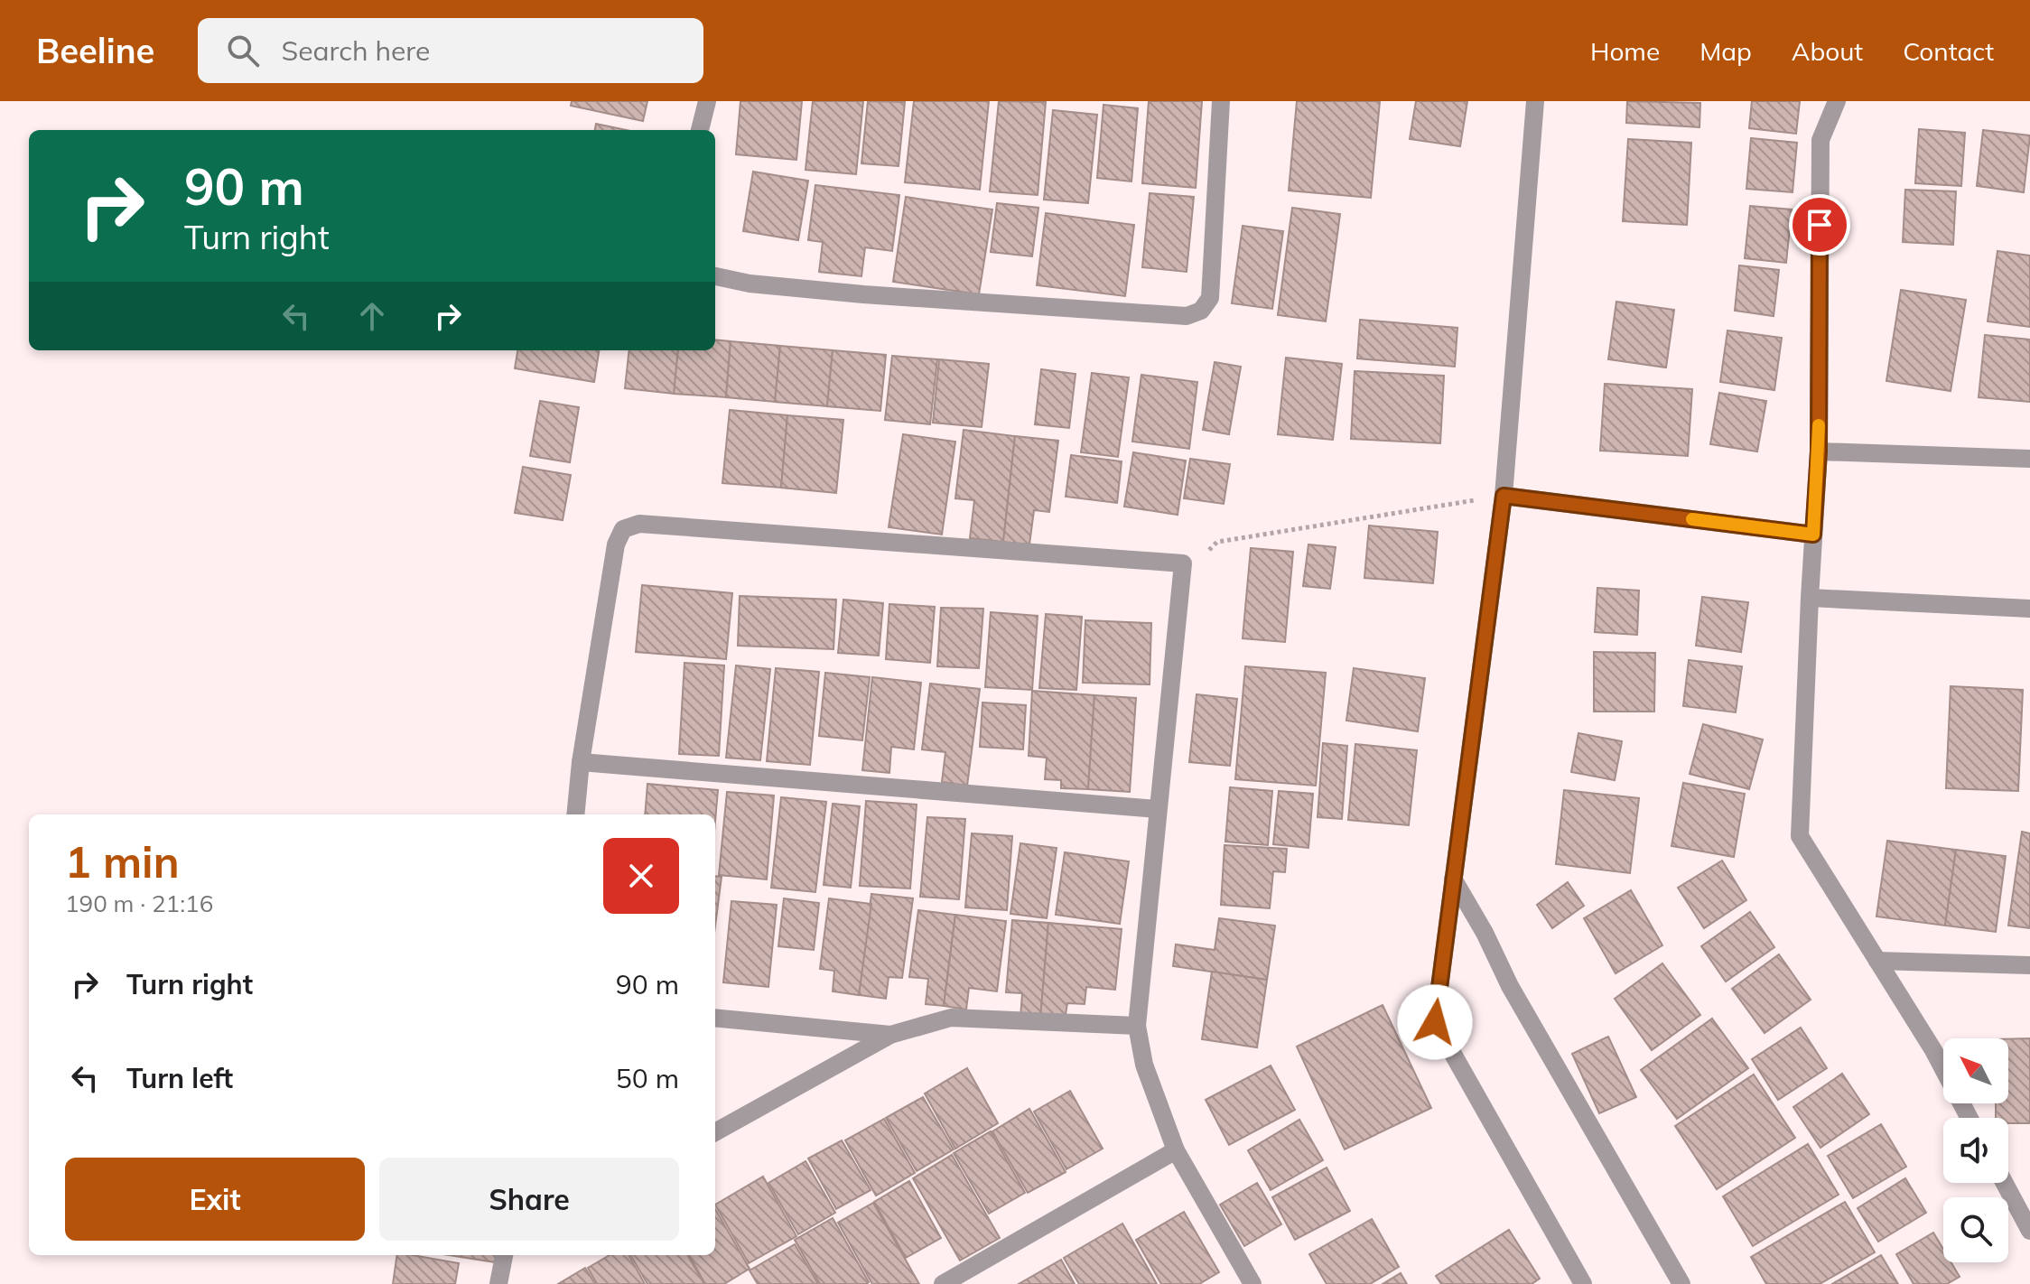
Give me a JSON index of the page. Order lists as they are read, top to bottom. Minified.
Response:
{"north":"top left","page":{"header":"Beeline","search":"Search here","nav":["Home","Map","About","Contact"],"turn":["90 m","Turn right"],"heading":["1 min","190 m · 21:16"],"list":[{"name":"Turn right","value":"90 m"},{"name":"Turn left","value":"50 m"}],"buttons":["Exit","Share"]}}
